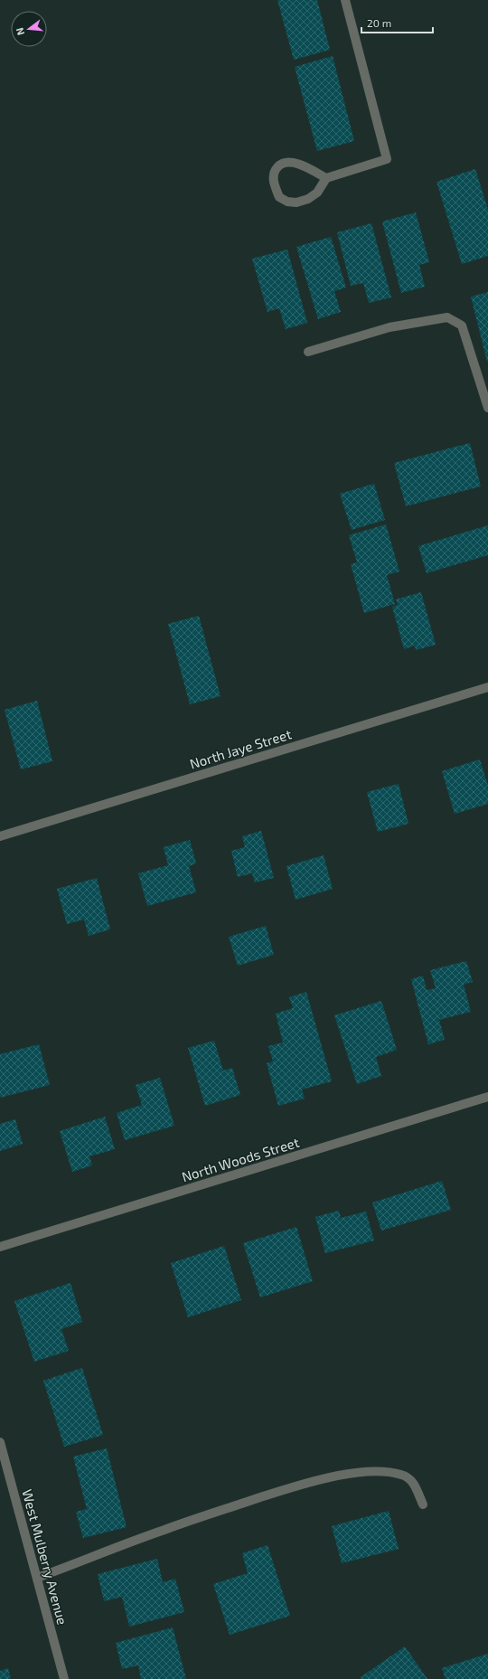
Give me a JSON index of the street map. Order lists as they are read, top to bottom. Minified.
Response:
{"streets":{"street":["North Jaye Street","North Woods Street","West Mulberry Avenue"]},"scale_bar":"20 m","north":"left"}
